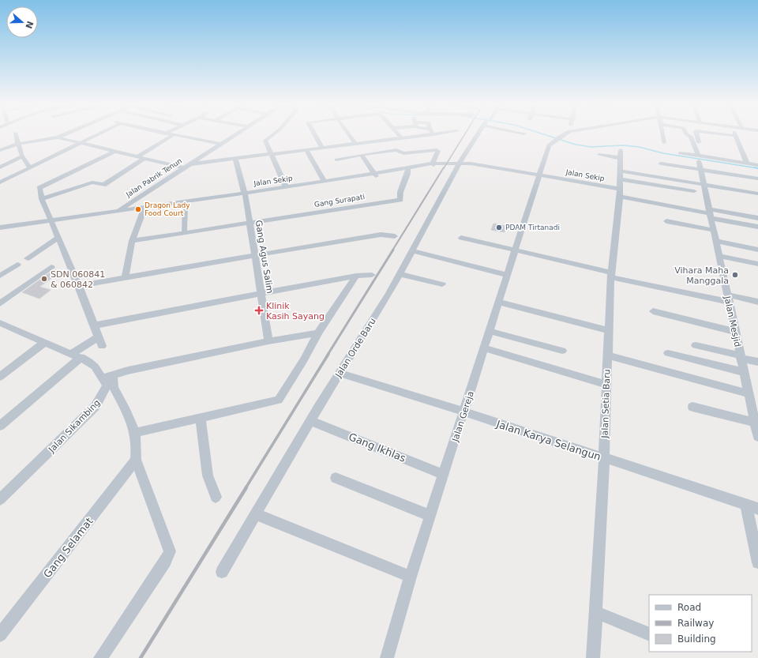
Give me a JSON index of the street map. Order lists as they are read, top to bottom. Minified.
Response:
{"streets":{"street":["Jalan Sekip","Jalan Pabrik Tenun","Gang Surapati","Gang Agus Salim","Jalan Mesjid","Jalan Orde Baru","Jalan Setia Baru","Jalan Gereja","Jalan Sikambing","Jalan Karya Selangun","Gang Ikhlas","Gang Selamat"]},"crossings":[["Jalan Sekip","Jalan Pabrik Tenun"],["Jalan Sekip","Gang Surapati"],["Jalan Sekip","Gang Agus Salim"],["Jalan Sekip","Jalan Mesjid"],["Jalan Sekip","Jalan Orde Baru"],["Jalan Sekip","Jalan Setia Baru"],["Jalan Sekip","Jalan Gereja"],["Gang Surapati","Gang Agus Salim"],["Jalan Orde Baru","Jalan Karya Selangun"],["Jalan Orde Baru","Gang Ikhlas"],["Jalan Setia Baru","Jalan Karya Selangun"],["Jalan Gereja","Jalan Karya Selangun"],["Jalan Gereja","Gang Ikhlas"]],"places":{"other":["Dragon Lady Food Court","PDAM Tirtanadi","Vihara Maha Manggala","SDN 060841 & 060842"],"health":["Klinik Kasih Sayang"]},"legend":["Road","Railway","Building"],"north":"right"}
